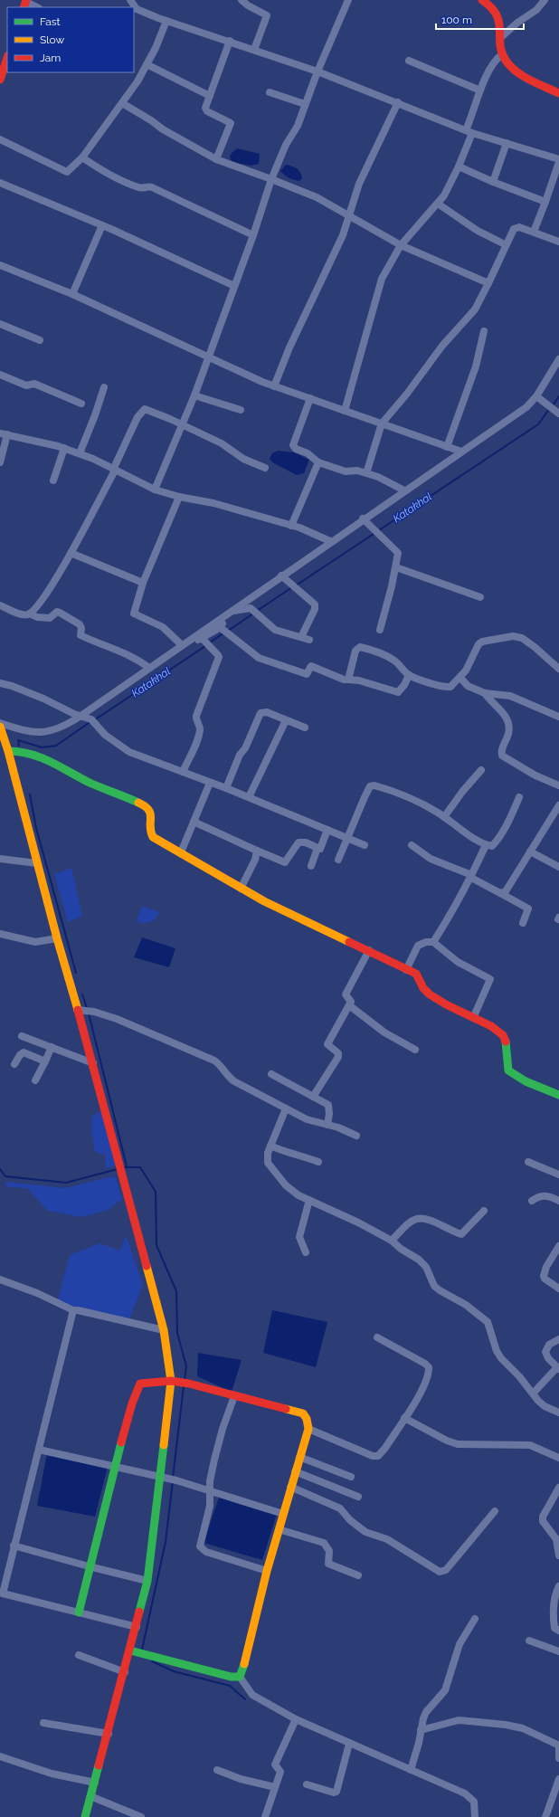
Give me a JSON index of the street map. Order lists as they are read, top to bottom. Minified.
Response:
{"water":["Katakhal"],"legend":["Fast","Slow","Jam"],"scale_bar":"100 m"}
